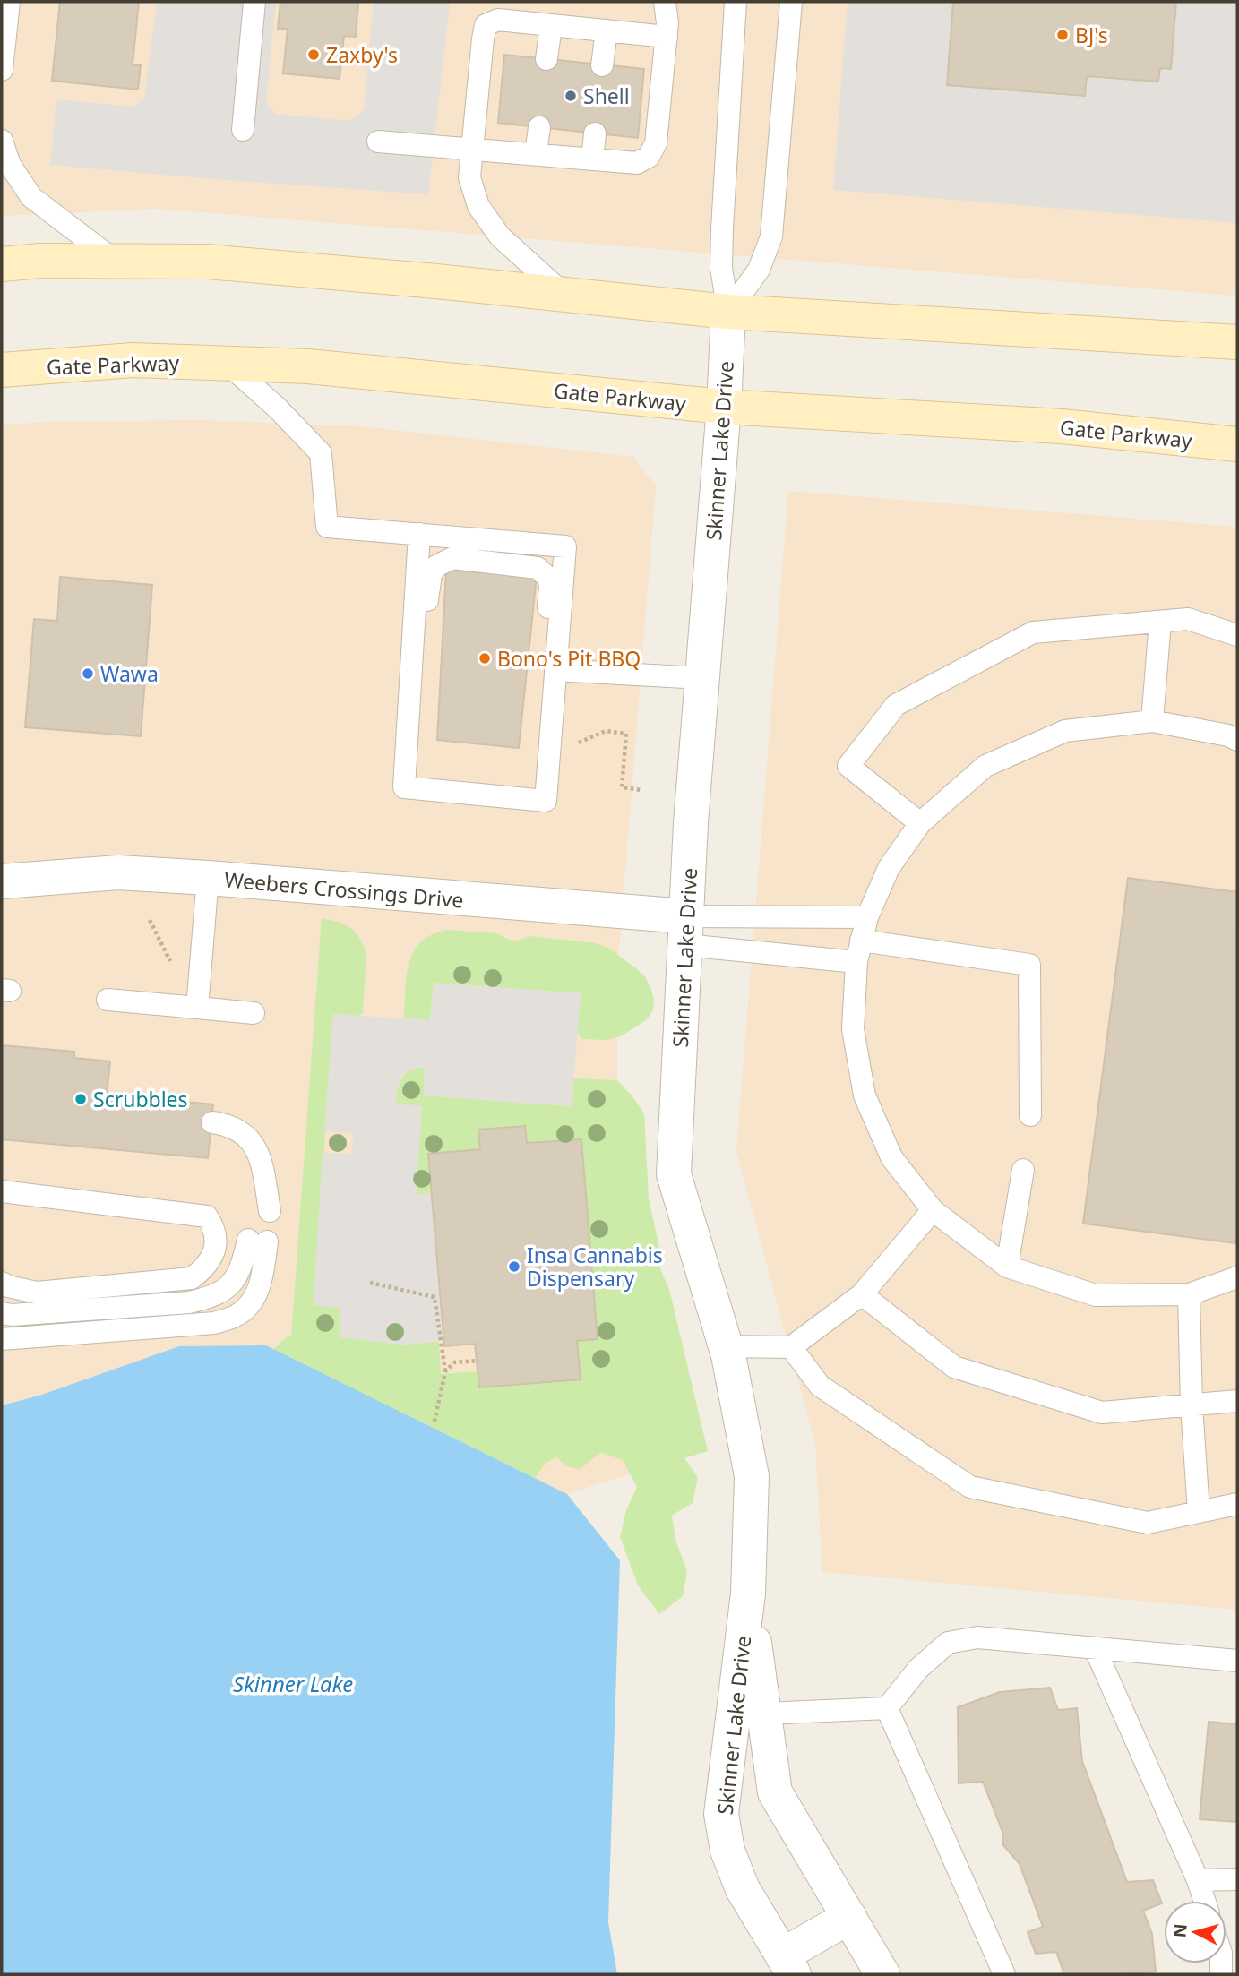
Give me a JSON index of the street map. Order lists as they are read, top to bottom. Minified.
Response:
{"streets":{"main road":["Gate Parkway"],"street":["Skinner Lake Drive","Weebers Crossings Drive"]},"crossings":[["Gate Parkway","Skinner Lake Drive"],["Skinner Lake Drive","Weebers Crossings Drive"]],"water":["Skinner Lake"],"places":["BJ's","Zaxby's","Shell","Bono's Pit BBQ","Wawa","Scrubbles","Insa Cannabis Dispensary"],"north":"left"}
